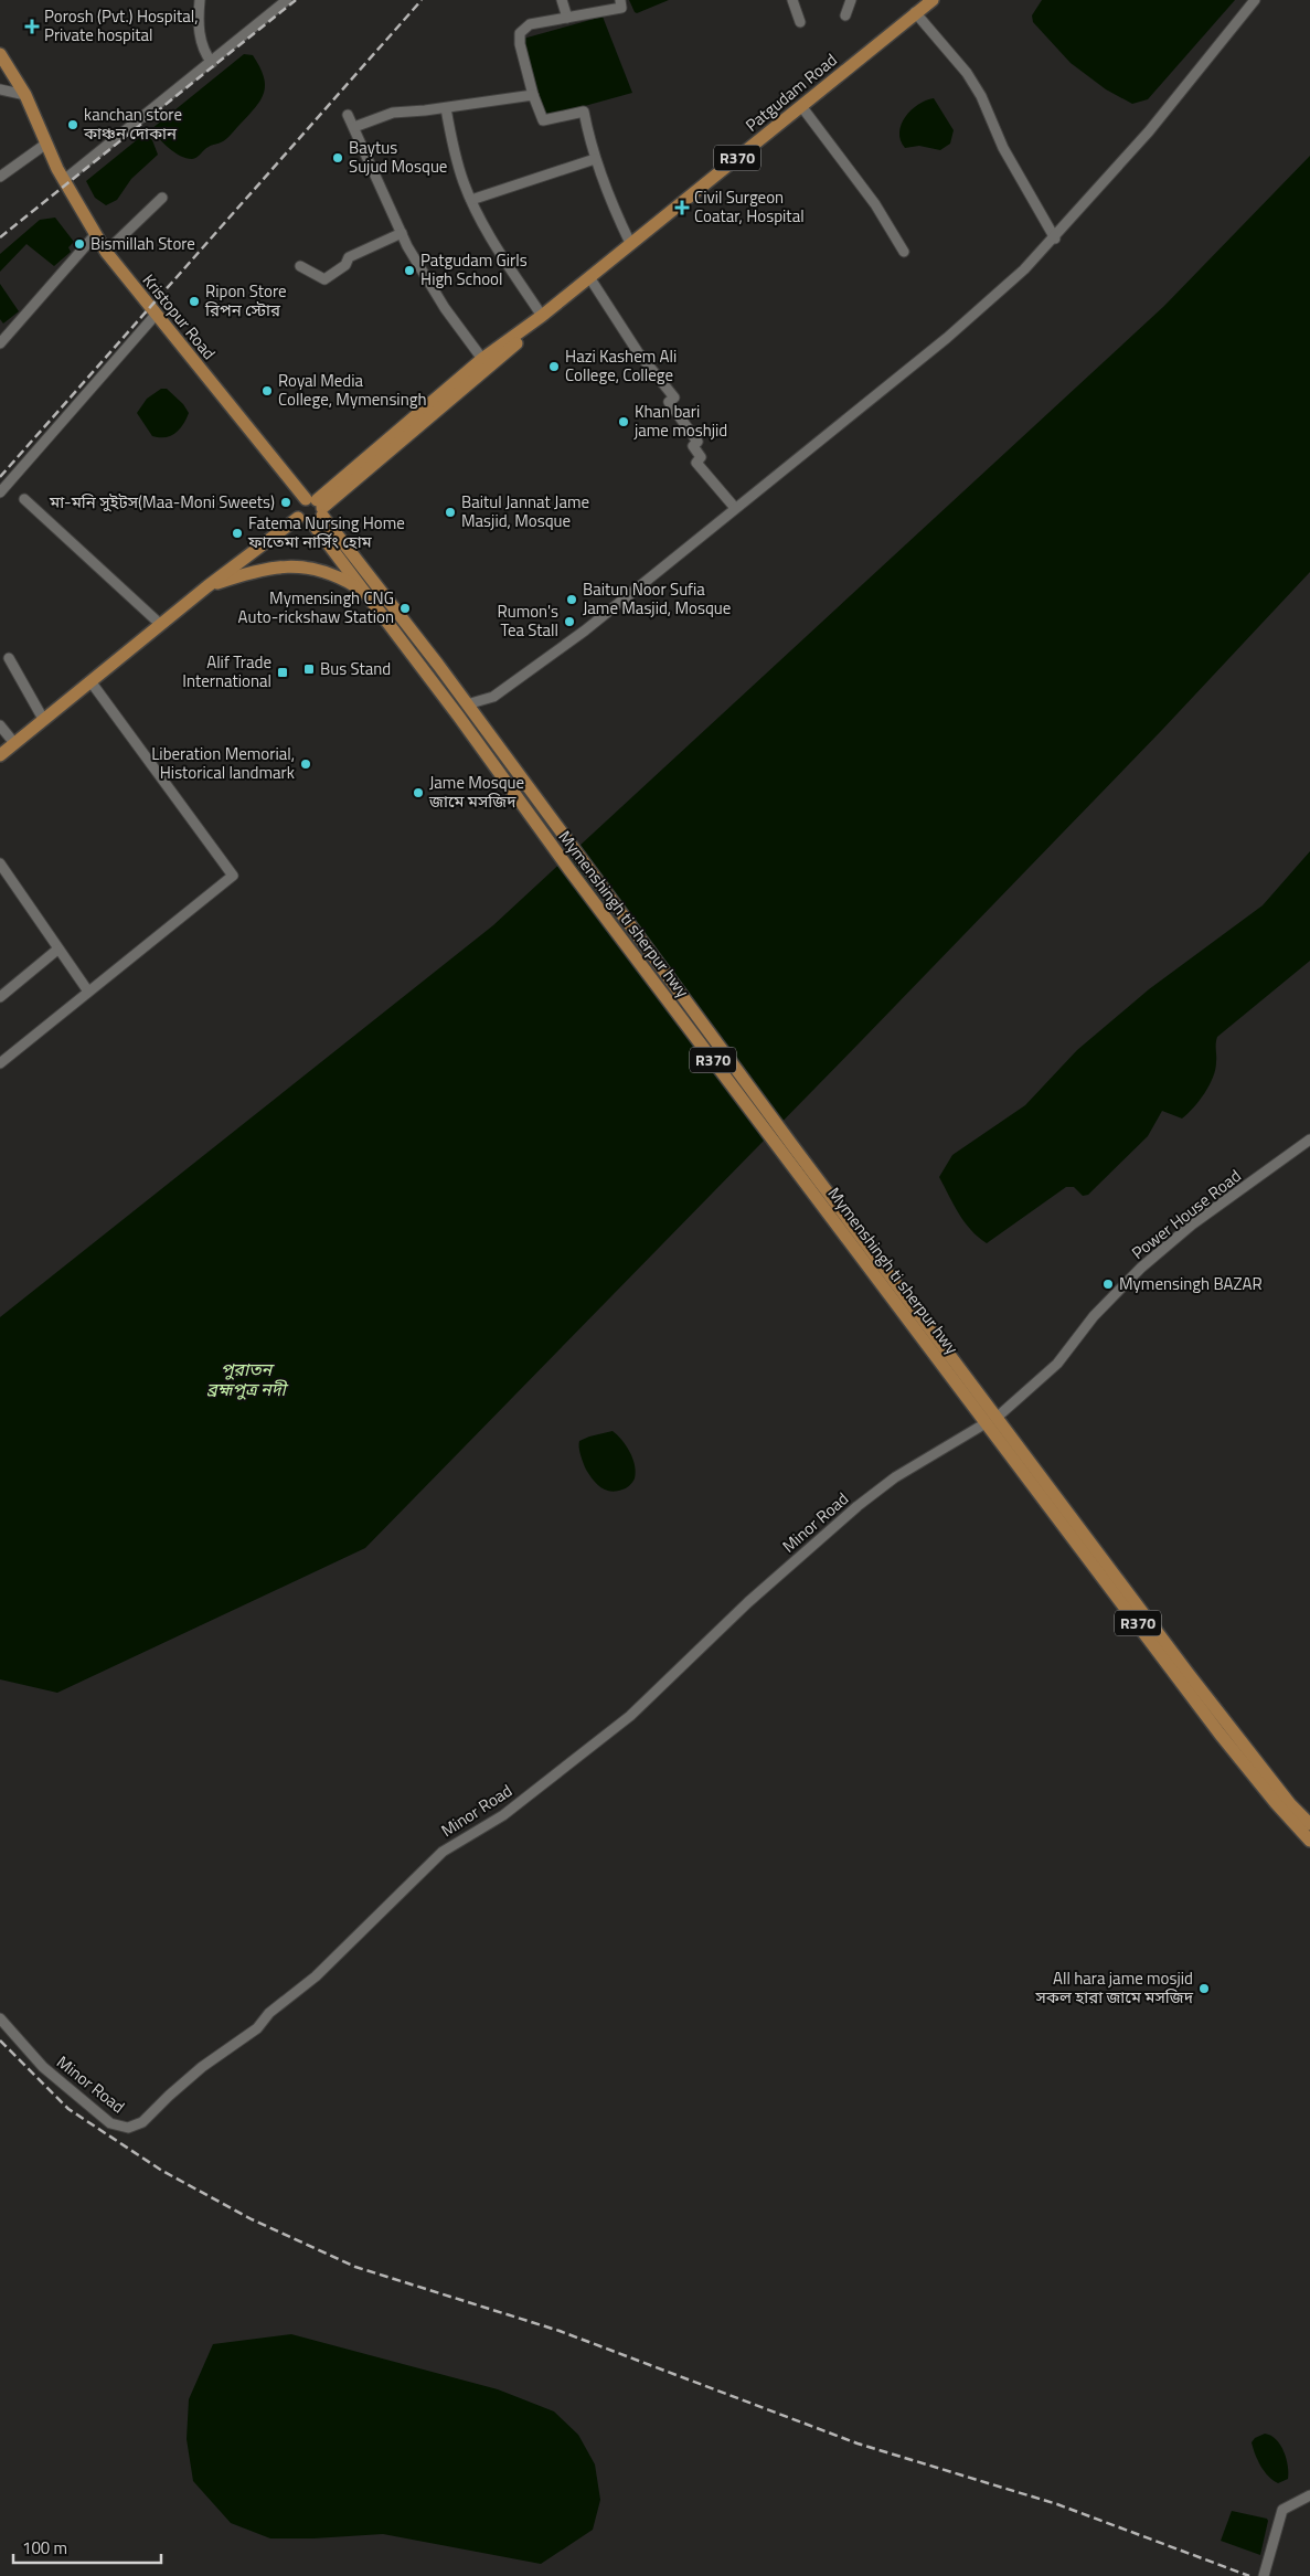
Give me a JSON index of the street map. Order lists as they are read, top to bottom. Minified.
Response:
{"streets":{"main road":["Patgudam Road","R370","Kristopur Road","Mymenshingh ti sherpur hwy"],"street":["Power House Road","Minor Road"]},"crossings":[["Patgudam Road","Kristopur Road"],["Kristopur Road","Mymenshingh ti sherpur hwy"],["Mymenshingh ti sherpur hwy","Power House Road"],["Mymenshingh ti sherpur hwy","Minor Road"]],"water":["পুরাতন ব্রহ্মপুত্র নদী"],"places":{"health":["Porosh (Pvt.) Hospital, Private hospital","Civil Surgeon Coatar, Hospital"],"other":["kanchan store কাঞ্চন দোকান","Baytus Sujud Mosque","Bismillah Store","Patgudam Girls High School","Ripon Store রিপন স্টোর","Hazi Kashem Ali College, College","Royal Media College, Mymensingh","Khan bari jame moshjid","মা-মনি সুইটস(Maa-Moni Sweets)","Baitul Jannat Jame Masjid, Mosque","Fatema Nursing Home ফাতেমা নার্সিং হোম","Baitun Noor Sufia Jame Masjid, Mosque","Mymensingh CNG Auto-rickshaw Station","Rumon's Tea Stall","Liberation Memorial, Historical landmark","Jame Mosque জামে মসজিদ","Mymensingh BAZAR","All hara jame mosjid সকল হারা জামে মসজিদ"],"transit":["Bus Stand","Alif Trade International"]},"scale_bar":"100 m"}
